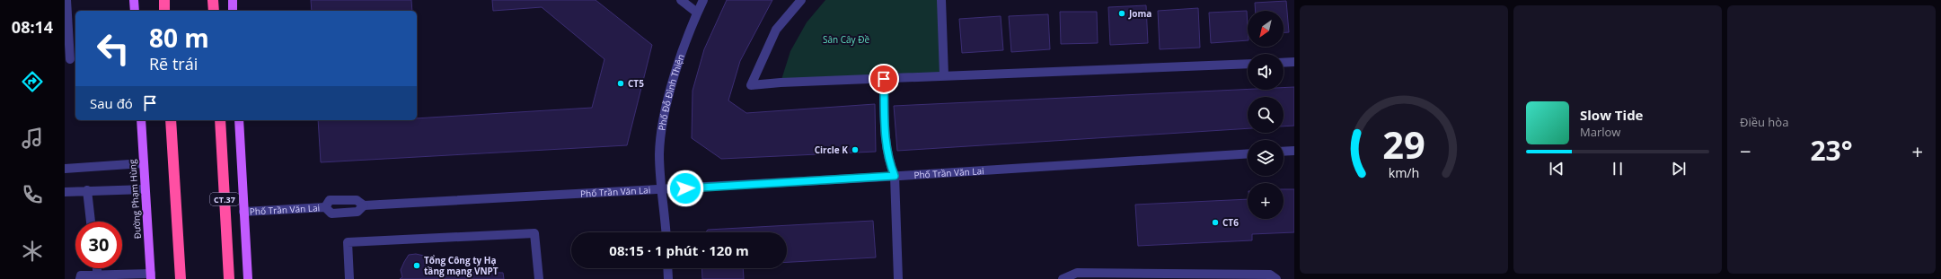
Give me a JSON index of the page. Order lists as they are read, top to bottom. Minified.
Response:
{"streets":{"highway":["CT.37"],"main road":["Đường Phạm Hùng"],"street":["Phố Đỗ Đình Thiện","Phố Trần Văn Lai"]},"crossings":[["Phố Đỗ Đình Thiện","Phố Trần Văn Lai"]],"parks":["Sân Cây Đề"],"places":["Joma","CT5","Circle K","CT6","Tổng Công ty Hạ tầng mạng VNPT"],"north":"bottom left","page":{"tabs":"08:14","tile":"Điều hòa","map_buttons":"+","turn":["80 m","Rẽ trái"],"then":"Sau đó","song":["Slow Tide","Marlow"],"heat":["−","23°","+"],"limit":"30","trip":"08:15 · 1 phút · 120 m","gauge":["29","km/h"]}}
